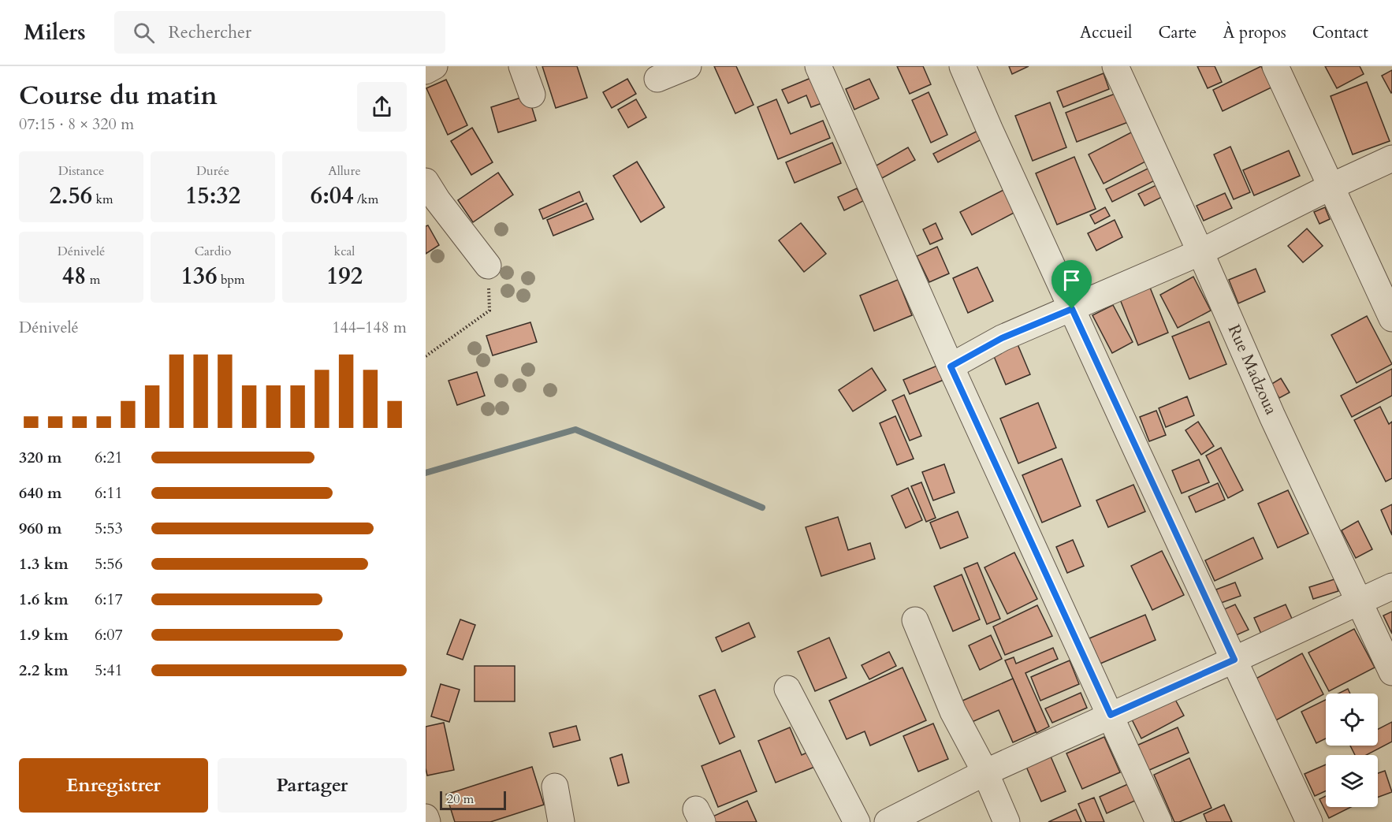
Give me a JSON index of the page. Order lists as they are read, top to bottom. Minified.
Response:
{"streets":{"street":["Rue Madzoua"]},"scale_bar":"20 m","page":{"header":"Milers","search":"Rechercher","nav":["Accueil","Carte","À propos","Contact"],"heading":["Course du matin","07:15 · 8 × 320 m"],"stats":[["Distance","2.56 km"],["Durée","15:32"],["Allure","6:04 /km"],["Dénivelé","48 m"],["Cardio","136 bpm"],["kcal","192"]],"chart":["Dénivelé","144–148 m"],"list":[{"name":"320 m","note":"6:21"},{"name":"640 m","note":"6:11"},{"name":"960 m","note":"5:53"},{"name":"1.3 km","note":"5:56"},{"name":"1.6 km","note":"6:17"},{"name":"1.9 km","note":"6:07"},{"name":"2.2 km","note":"5:41"}],"buttons":["Enregistrer","Partager"],"scale":"20 m"}}
